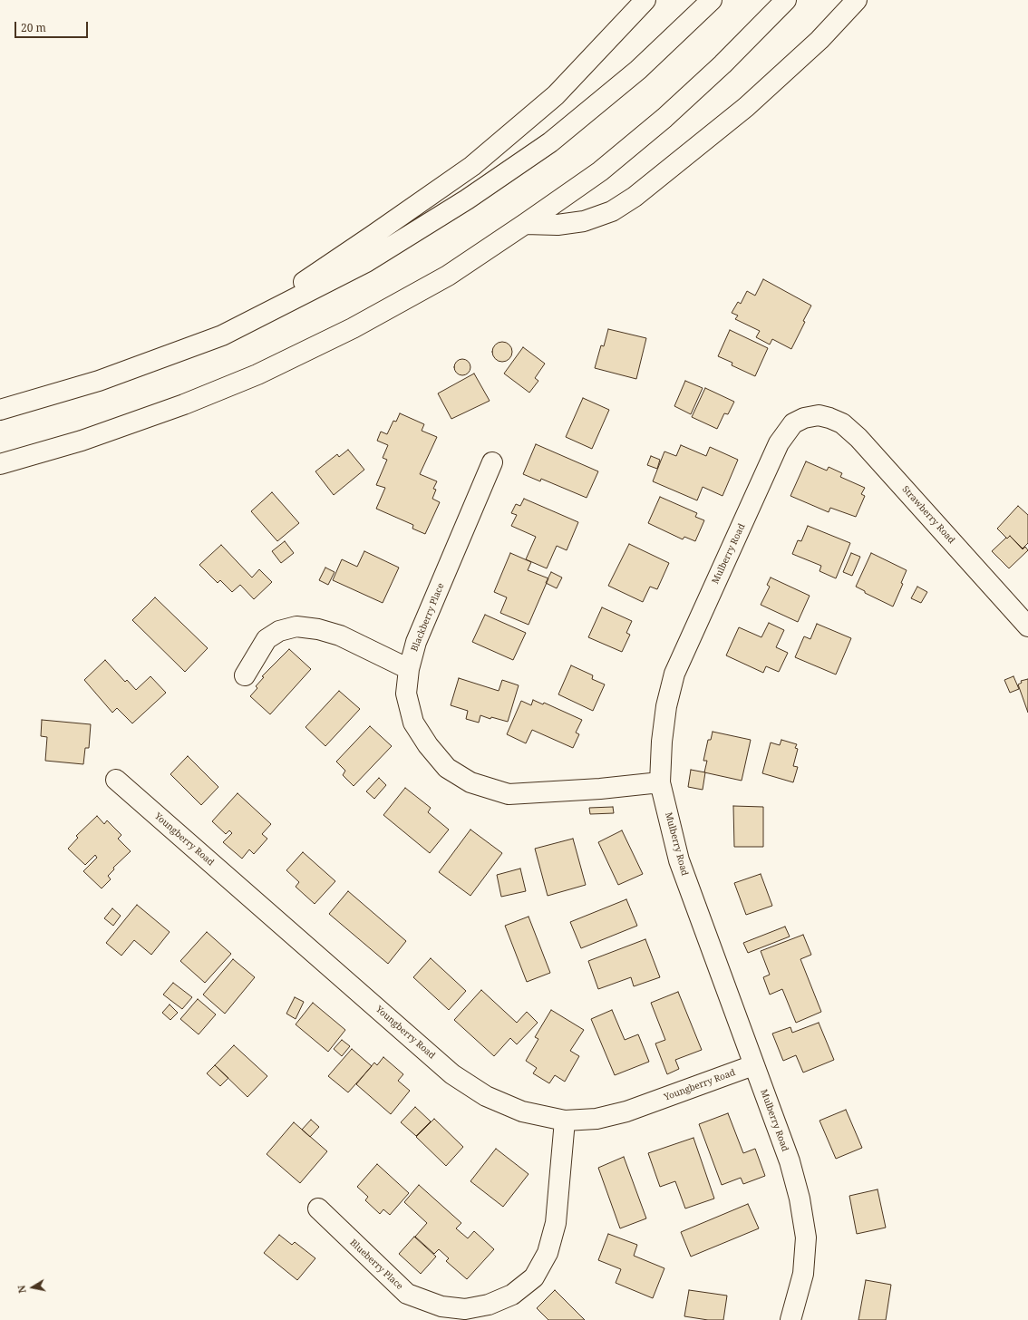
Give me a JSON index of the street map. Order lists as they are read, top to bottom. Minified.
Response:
{"streets":{"main road":["Strawberry Road","Mulberry Road","Blackberry Place","Youngberry Road","Blueberry Place"]},"crossings":[["Strawberry Road","Mulberry Road"],["Mulberry Road","Blackberry Place"],["Mulberry Road","Youngberry Road"],["Youngberry Road","Blueberry Place"]],"scale_bar":"20 m","north":"left"}
